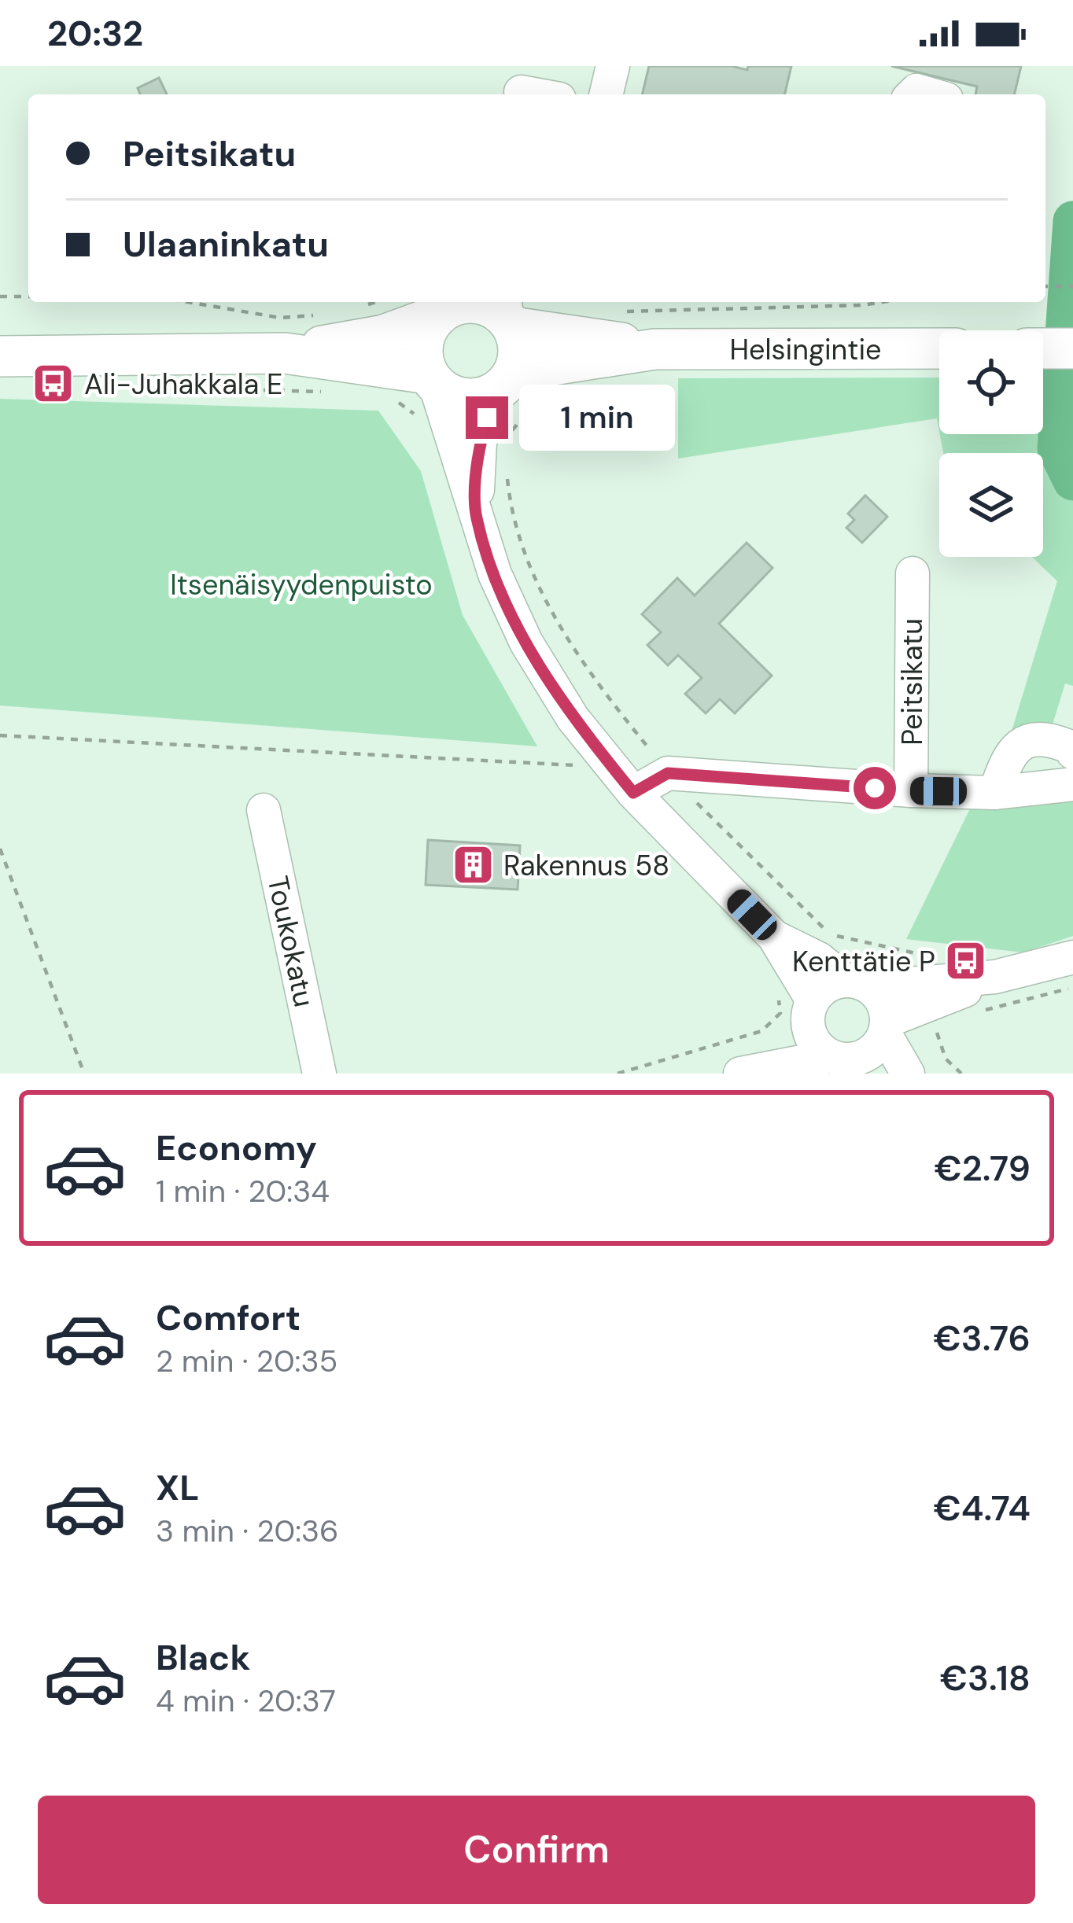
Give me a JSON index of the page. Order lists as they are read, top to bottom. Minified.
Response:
{"streets":{"main road":["Helsingintie"],"street":["Peitsikatu","Toukokatu"]},"parks":["Itsenäisyydenpuisto"],"places":{"bus stop":["Ali-Juhakkala E","Kenttätie P"],"building":["Rakennus 58"]},"page":{"status":"20:32","banner":["Peitsikatu","Ulaaninkatu"],"bubble":"1 min","list":[{"name":"Economy","note":"1 min · 20:34","value":"€2.79"},{"name":"Comfort","note":"2 min · 20:35","value":"€3.76"},{"name":"XL","note":"3 min · 20:36","value":"€4.74"},{"name":"Black","note":"4 min · 20:37","value":"€3.18"}],"buttons":"Confirm"}}
